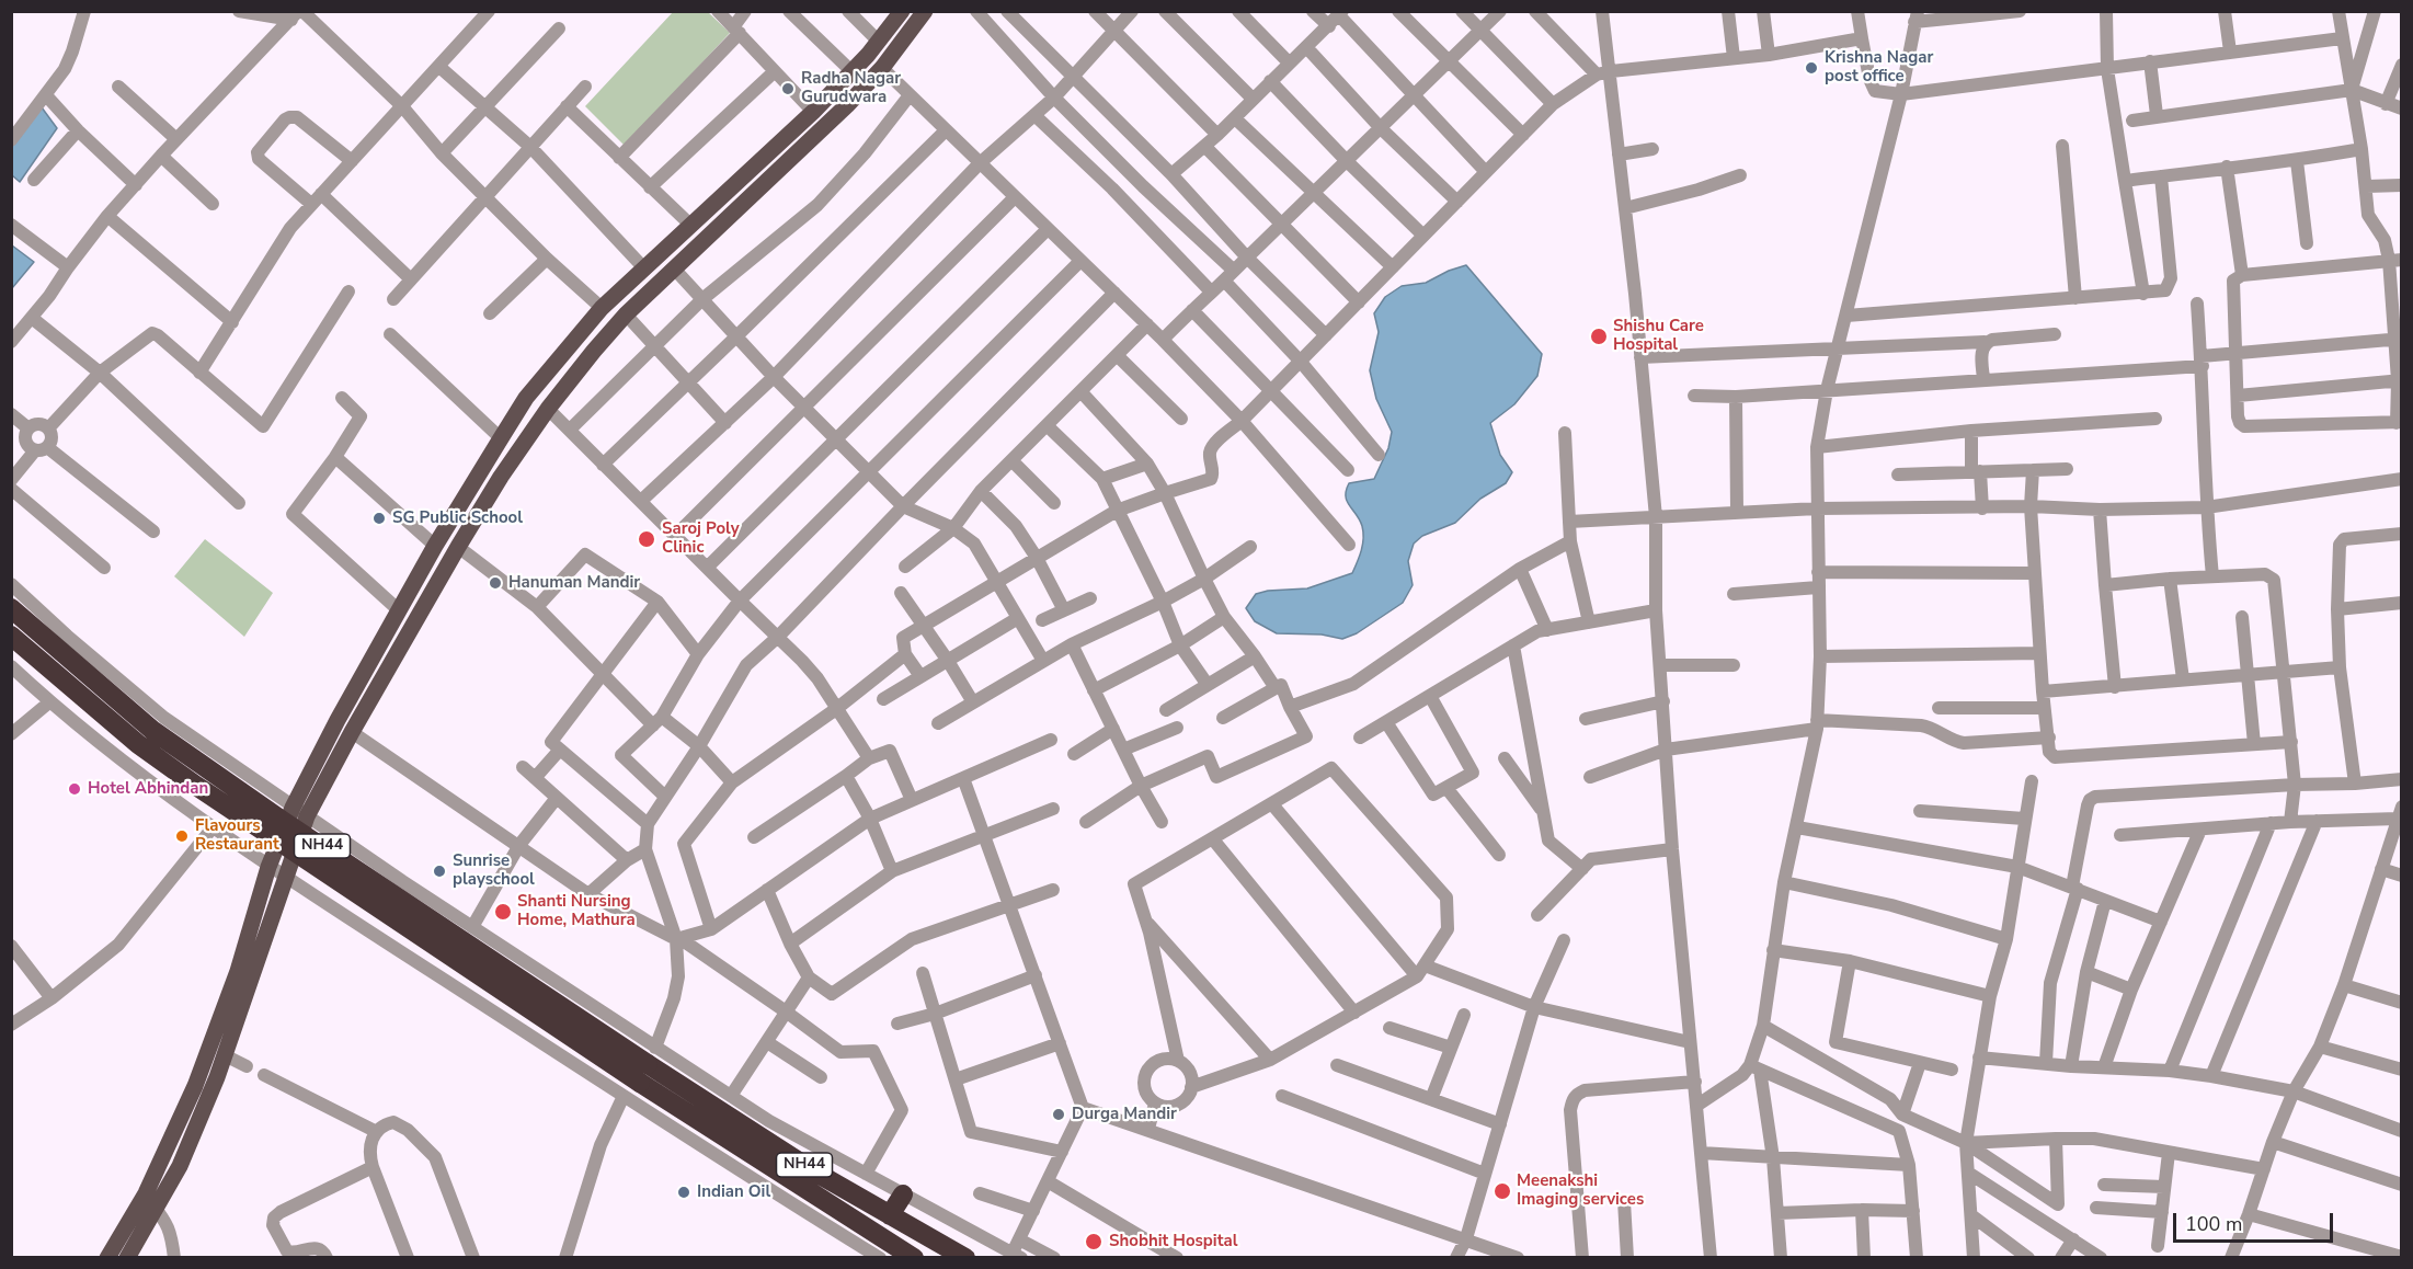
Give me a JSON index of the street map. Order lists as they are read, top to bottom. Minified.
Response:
{"streets":{"highway":["NH44"]},"places":["Krishna Nagar post office","Radha Nagar Gurudwara","Shishu Care Hospital","SG Public School","Saroj Poly Clinic","Hanuman Mandir","Hotel Abhindan","Flavours Restaurant","Sunrise playschool","Shanti Nursing Home, Mathura","Durga Mandir","Meenakshi Imaging services","Indian Oil","Shobhit Hospital"],"scale_bar":"100 m"}
